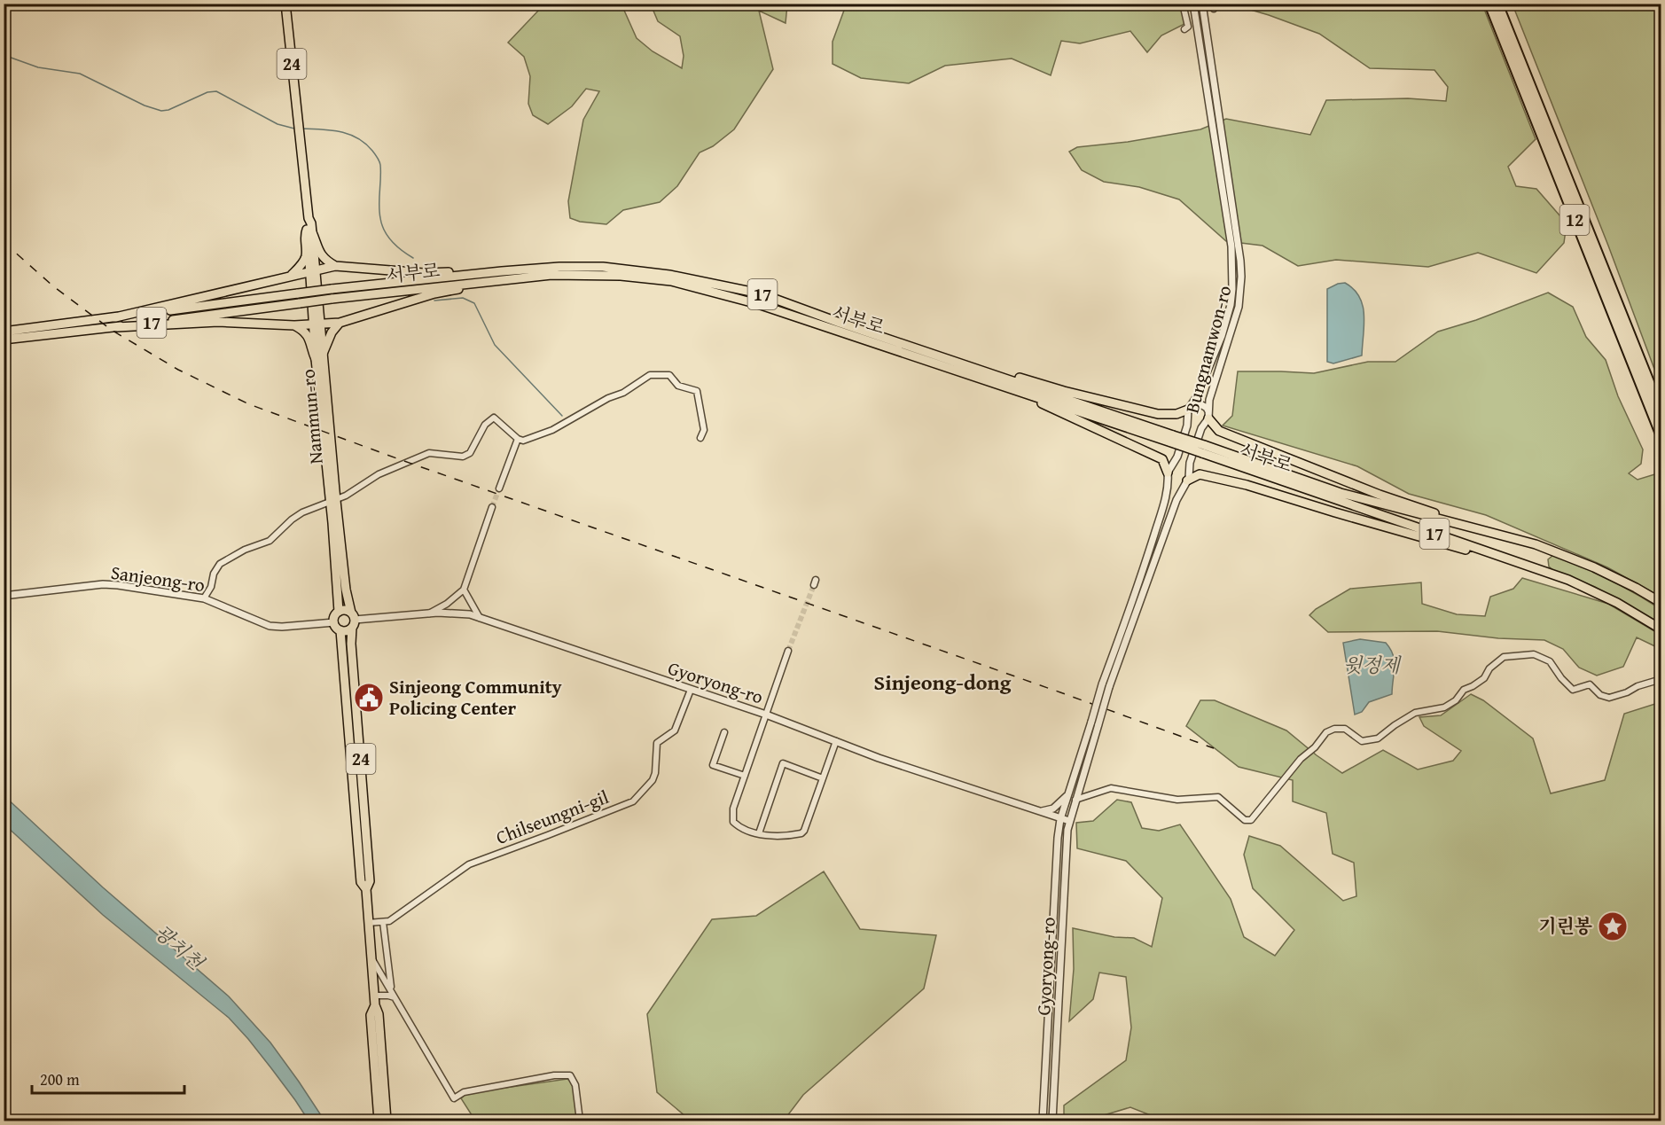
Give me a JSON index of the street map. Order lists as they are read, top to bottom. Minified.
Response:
{"streets":{"highway":["12"],"main road":["24","서부로","17","Nammun-ro"],"street":["Bungnamwon-ro","Sanjeong-ro","Gyoryong-ro","Chilseungni-gil"]},"crossings":[["Nammun-ro","Sanjeong-ro"],["Nammun-ro","Gyoryong-ro"],["Nammun-ro","Chilseungni-gil"],["Sanjeong-ro","Gyoryong-ro"],["Gyoryong-ro","Chilseungni-gil"]],"districts":["Sinjeong-dong"],"water":["윗정제","광치천"],"places":{"public building":["Sinjeong Community Policing Center"],"place":["기린봉"]},"scale_bar":"200 m"}
